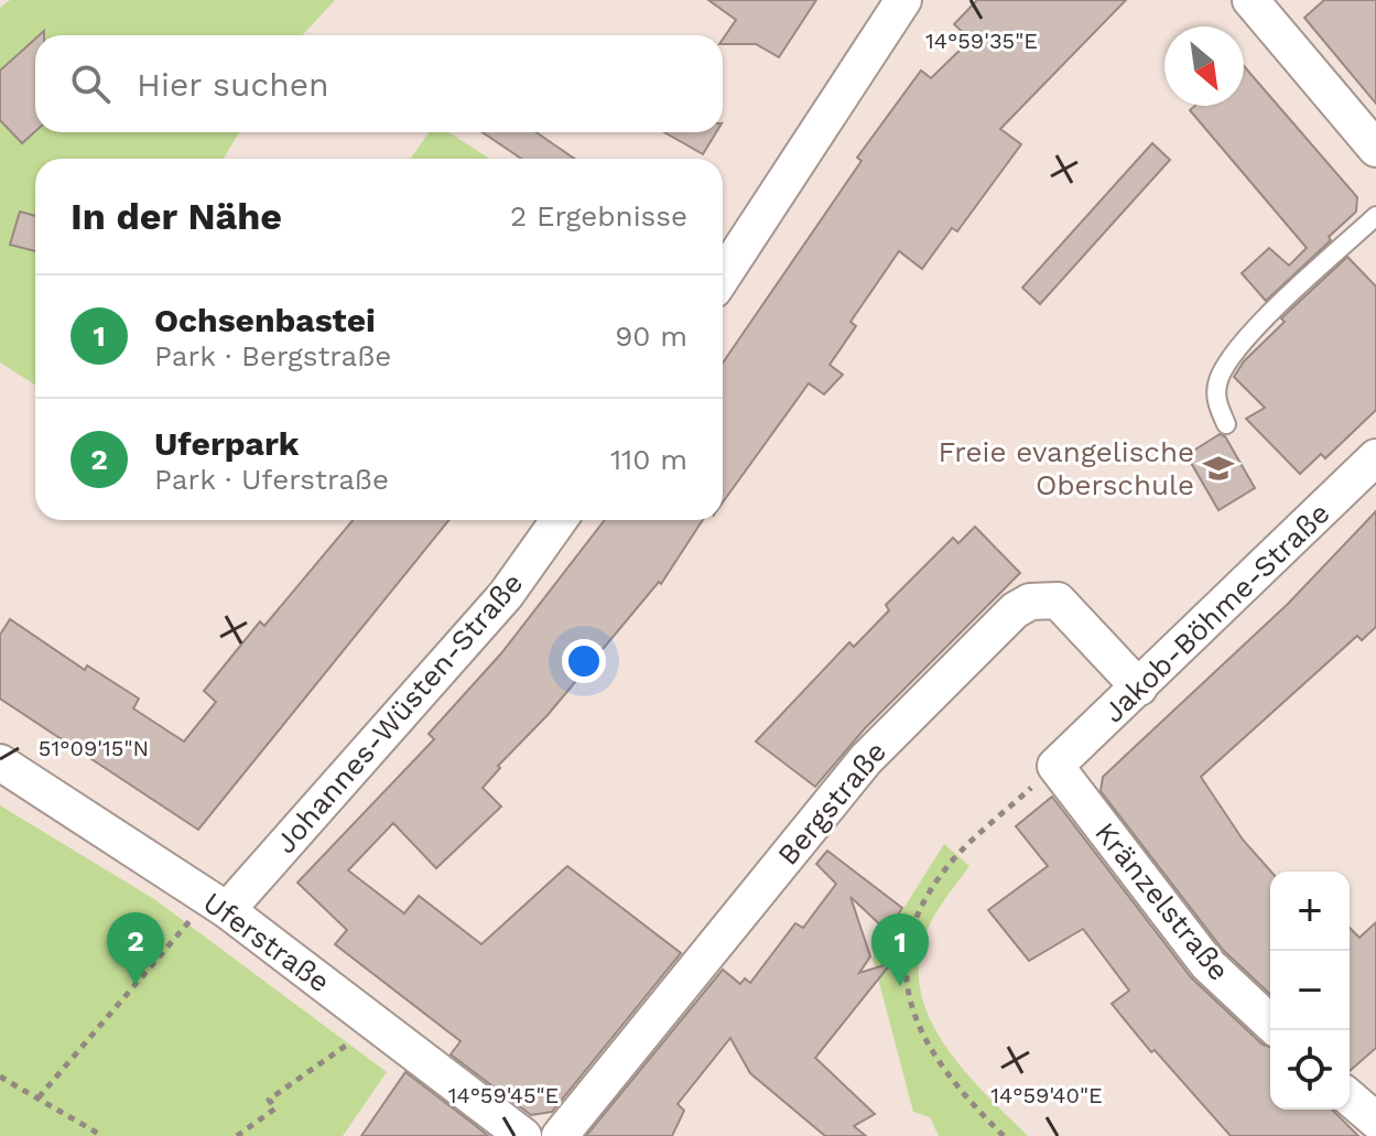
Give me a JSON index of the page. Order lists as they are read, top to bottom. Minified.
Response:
{"streets":{"street":["Jakob-Böhme-Straße","Johannes-Wüsten-Straße","Bergstraße","Kränzelstraße","Uferstraße"]},"crossings":[["Jakob-Böhme-Straße","Bergstraße"],["Jakob-Böhme-Straße","Kränzelstraße"],["Johannes-Wüsten-Straße","Uferstraße"]],"places":{"school or university":["Freie evangelische Oberschule"]},"north":"bottom right","page":{"search":"Hier suchen","heading":["In der Nähe","2 Ergebnisse"],"list":[{"mark":"1","name":"Ochsenbastei","note":"Park · Bergstraße","value":"90 m"},{"mark":"2","name":"Uferpark","note":"Park · Uferstraße","value":"110 m"}],"map_buttons":["+","−"],"pins":["2","1"]},"coordinates":["14°59'35\"E","51°09'15\"N","14°59'45\"E","14°59'40\"E"]}
